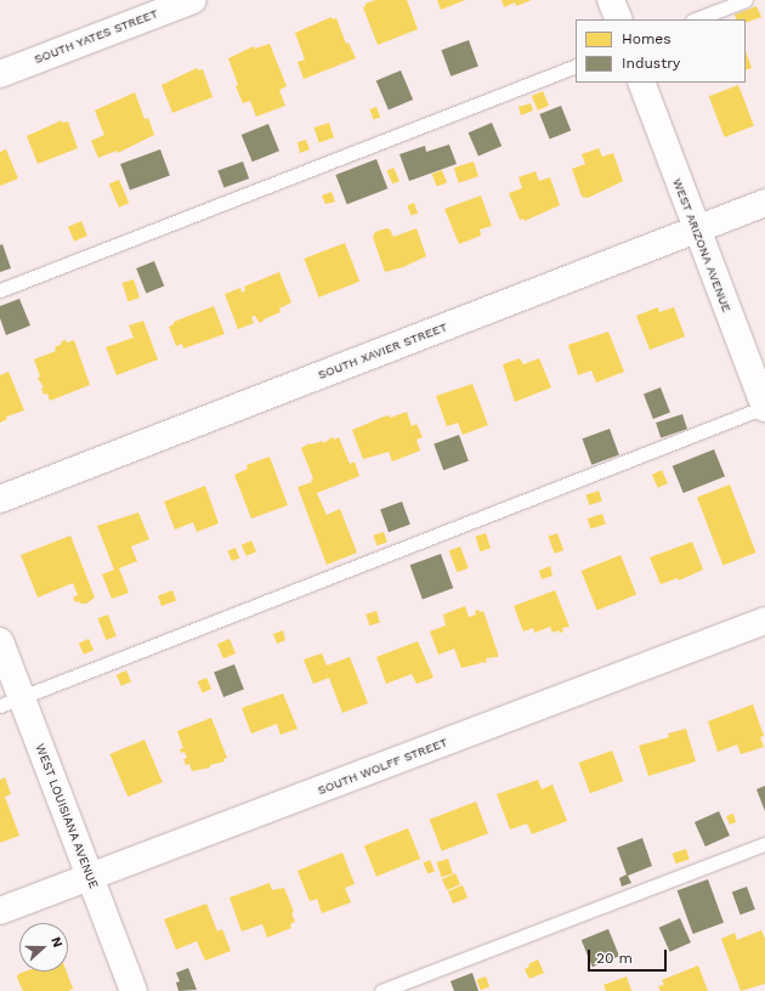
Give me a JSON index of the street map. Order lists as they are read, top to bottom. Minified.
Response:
{"streets":{"street":["SOUTH YATES STREET","WEST ARIZONA AVENUE","SOUTH XAVIER STREET","SOUTH WOLFF STREET","WEST LOUISIANA AVENUE"]},"crossings":[["WEST ARIZONA AVENUE","SOUTH XAVIER STREET"],["SOUTH WOLFF STREET","WEST LOUISIANA AVENUE"]],"legend":["Homes","Industry"],"scale_bar":"20 m","north":"right"}
